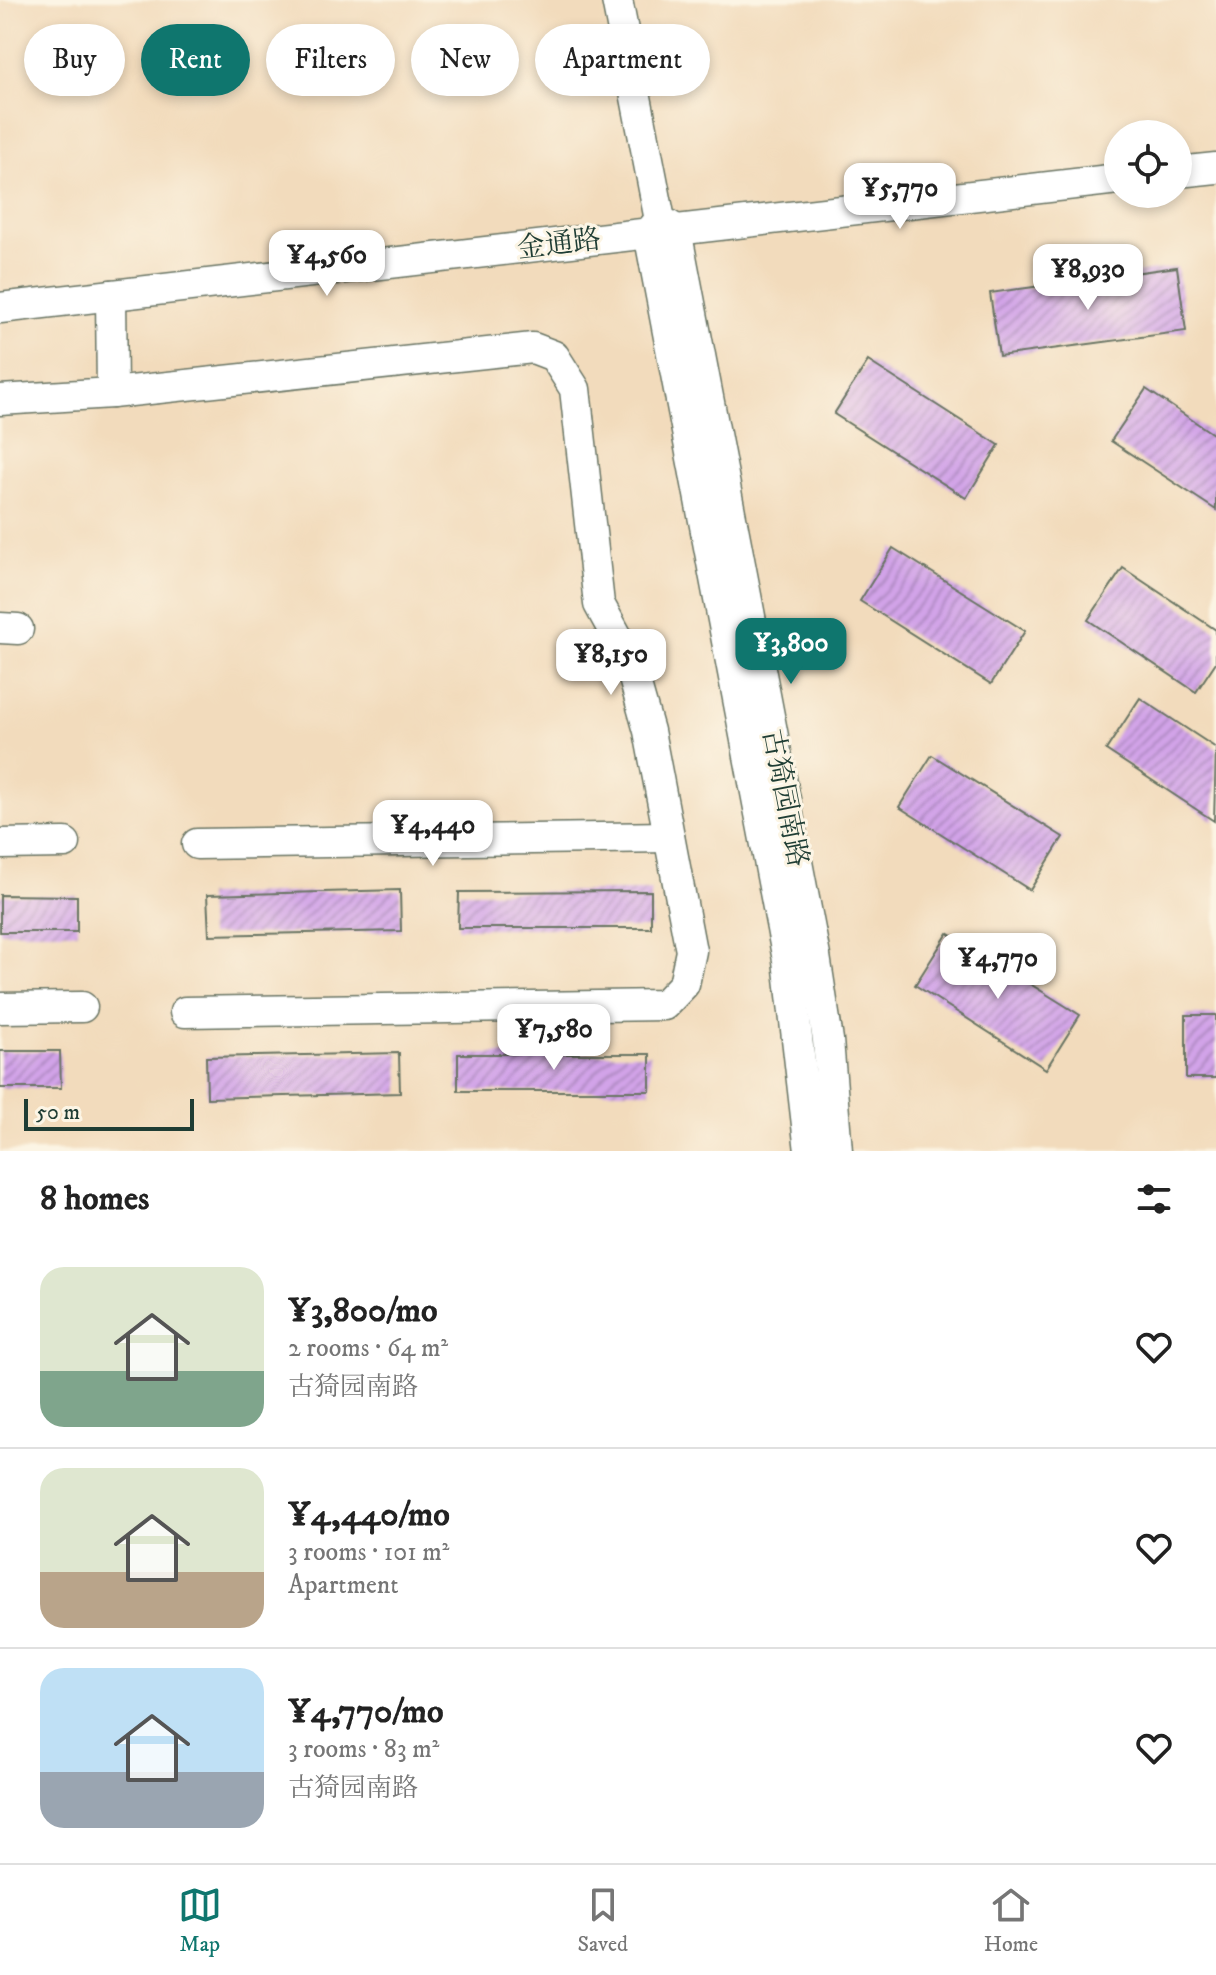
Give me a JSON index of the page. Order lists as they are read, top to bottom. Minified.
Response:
{"streets":{"street":["金通路","古猗园南路"]},"crossings":[["金通路","古猗园南路"]],"scale_bar":"50 m","page":{"chip":["Buy","Rent","Filters","New","Apartment"],"price":["¥5,770","¥4,560","¥8,930","¥3,800","¥8,150","¥4,440","¥4,770","¥7,580"],"scale":"50 m","heading":"8 homes","list":[{"name":"¥3,800/mo","note":"2 rooms · 64 m² · 古猗园南路"},{"name":"¥4,440/mo","note":"3 rooms · 101 m² · Apartment"},{"name":"¥4,770/mo","note":"3 rooms · 83 m² · 古猗园南路"}],"tabs":["Map","Saved","Home"]}}
